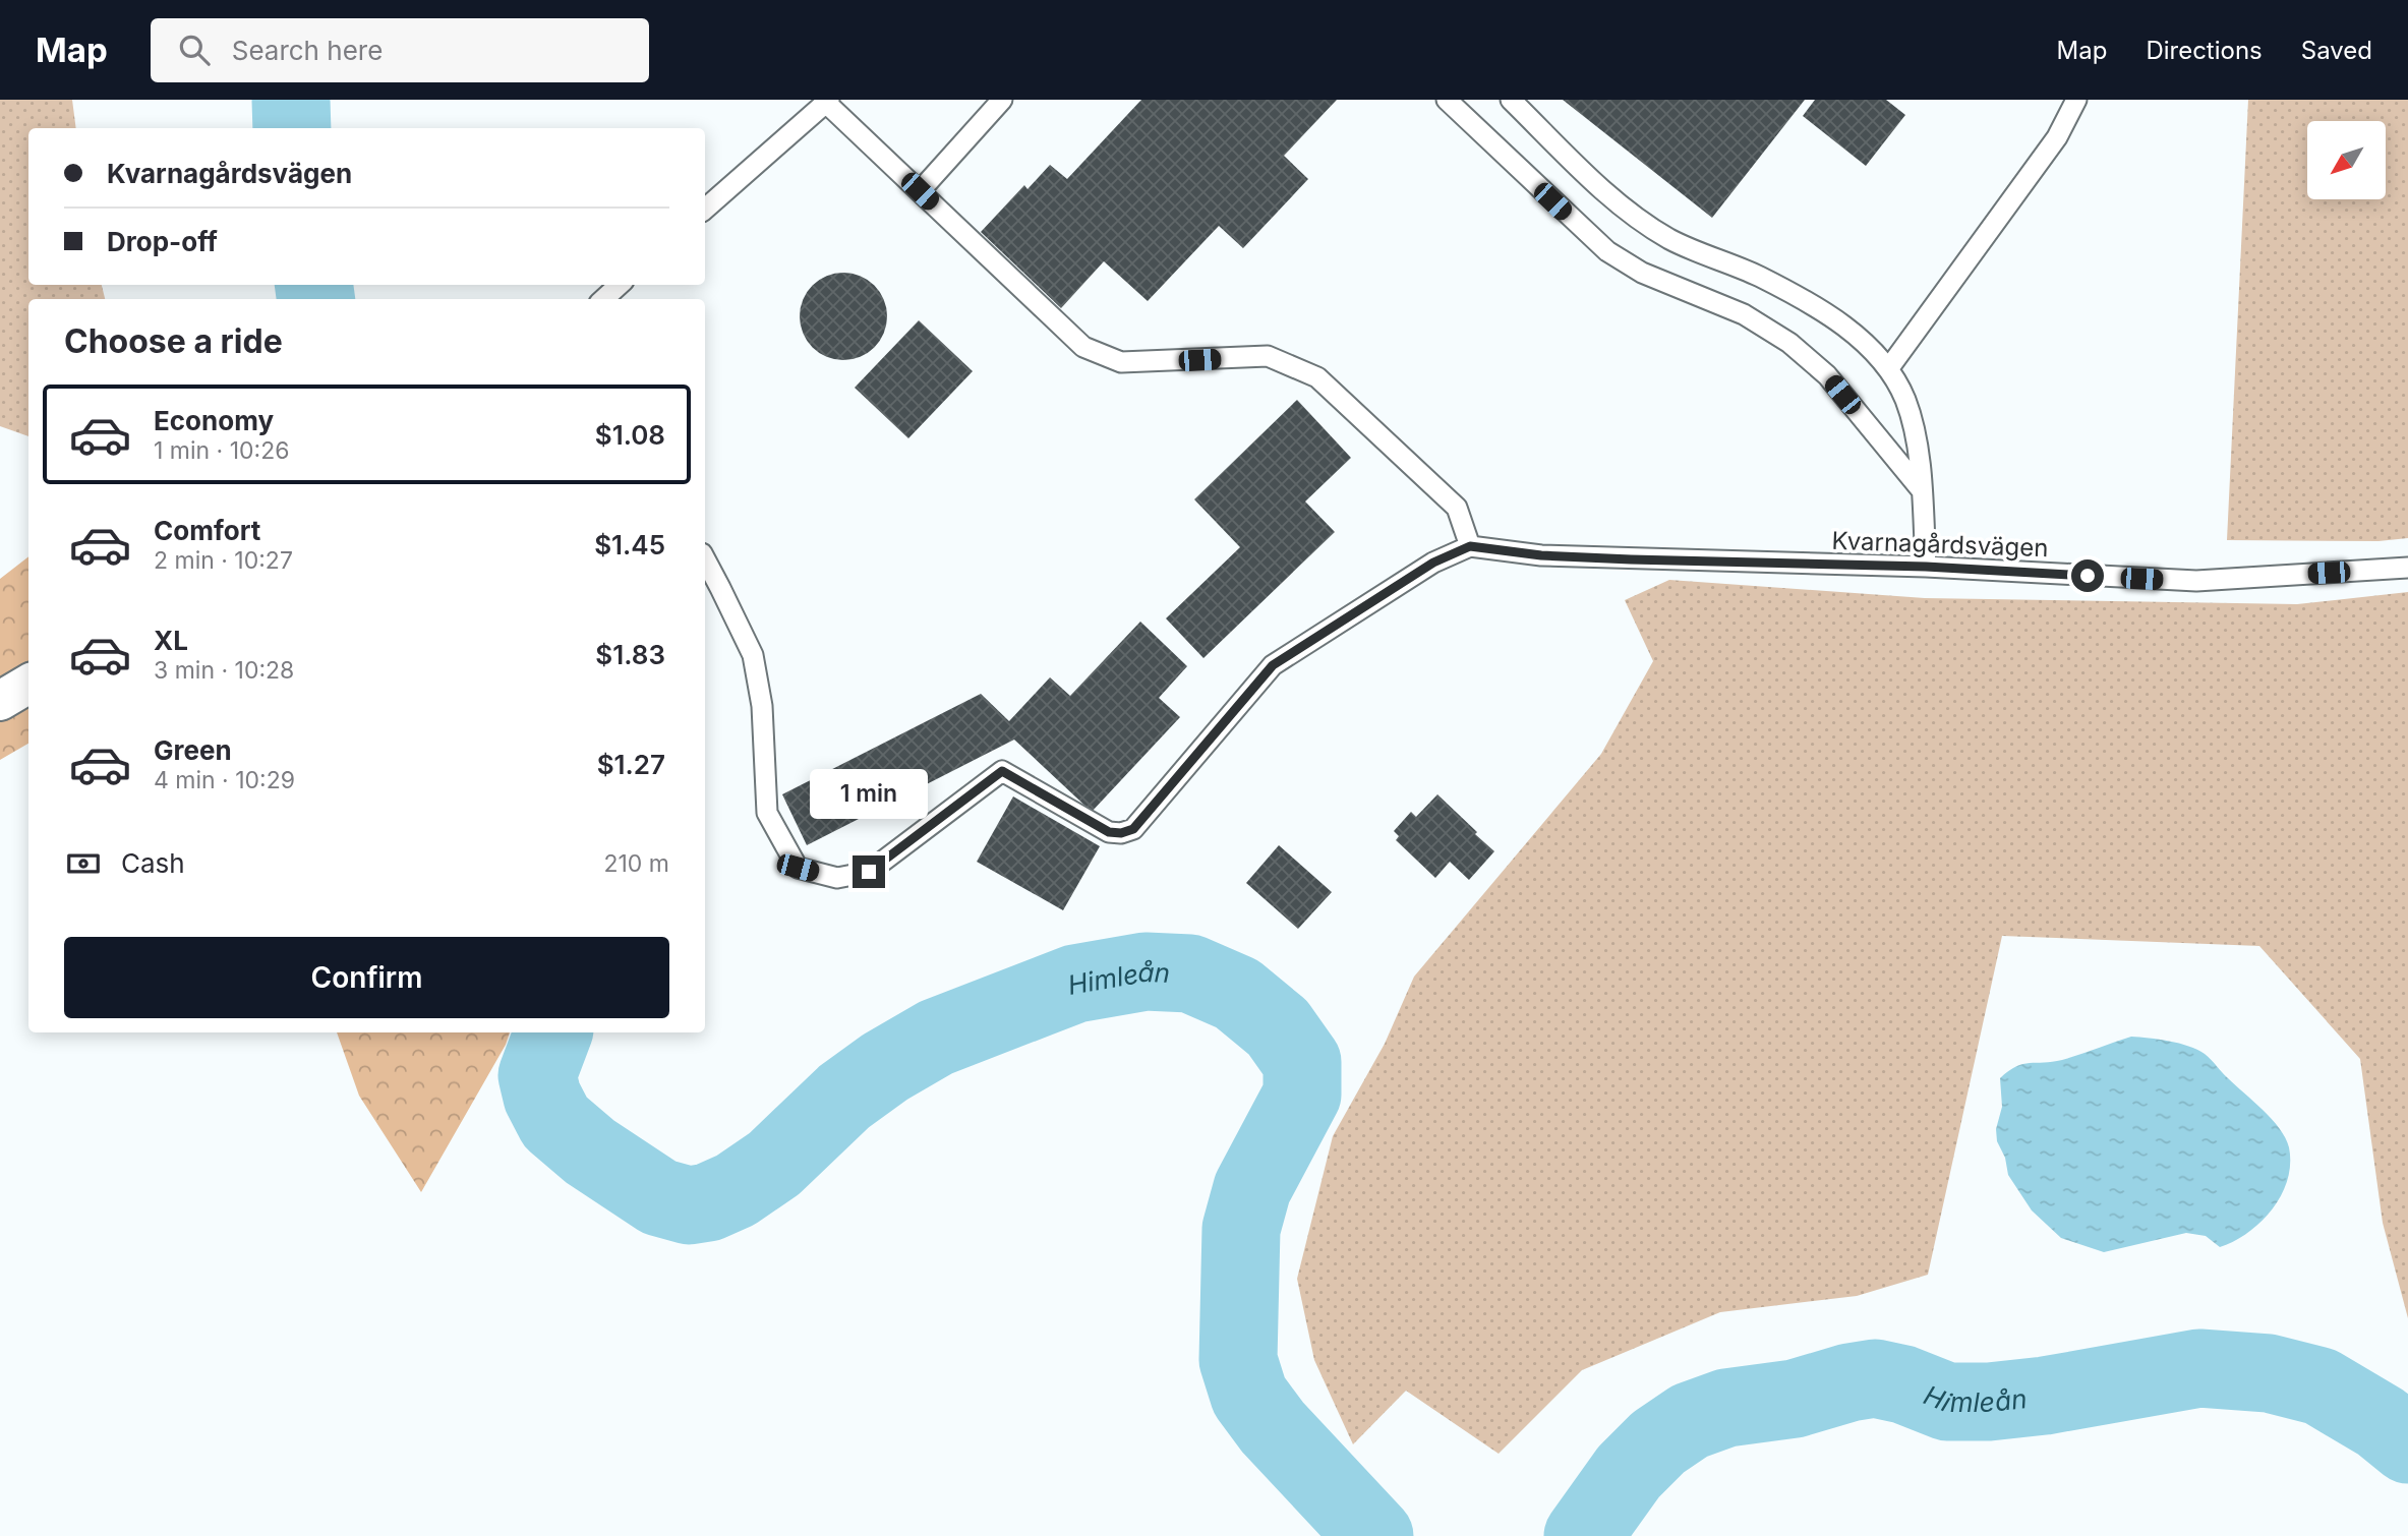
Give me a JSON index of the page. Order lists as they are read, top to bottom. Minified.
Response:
{"streets":{"lane":["Kvarnagårdsvägen"]},"water":["Himleån"],"north":"bottom left","page":{"header":"Map","search":"Search here","nav":["Map","Directions","Saved"],"banner":["Kvarnagårdsvägen","Drop-off"],"heading":"Choose a ride","list":[{"name":"Economy","note":"1 min · 10:26","value":"$1.08"},{"name":"Comfort","note":"2 min · 10:27","value":"$1.45"},{"name":"XL","note":"3 min · 10:28","value":"$1.83"},{"name":"Green","note":"4 min · 10:29","value":"$1.27"}],"bubble":"1 min","pay":["Cash","210 m"],"buttons":"Confirm"}}
